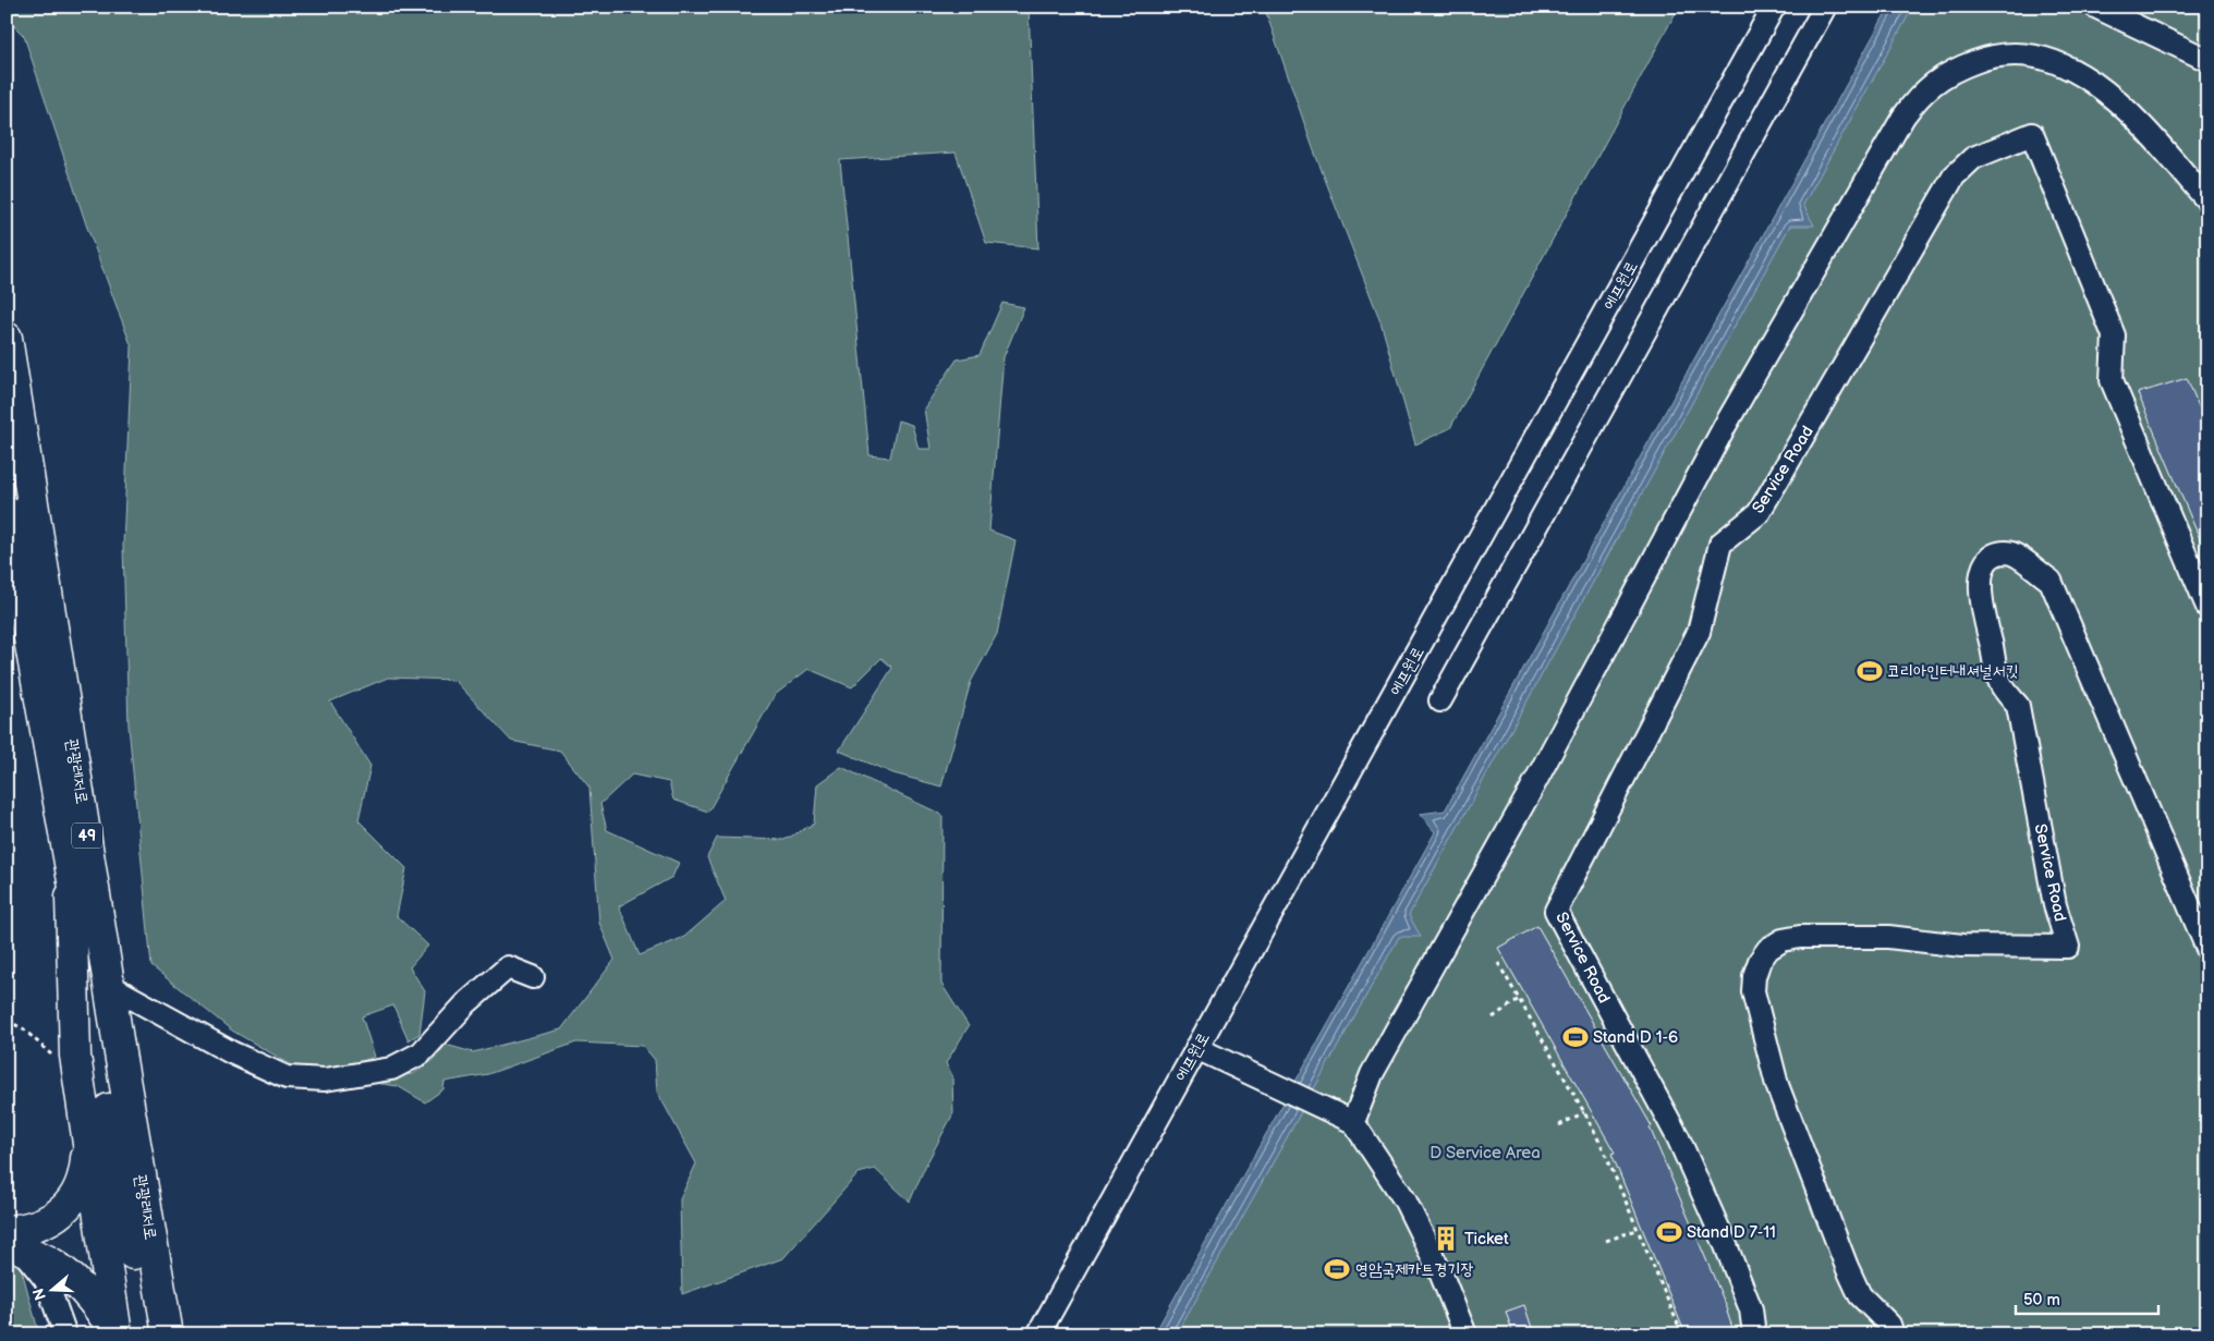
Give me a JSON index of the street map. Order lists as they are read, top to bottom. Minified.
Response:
{"streets":{"highway":["관광레저로","49"],"street":["에프원로","Service Road"]},"parks":["D Service Area"],"places":{"sports":["코리아인터내셔널서킷","Stand D 1-6","Stand D 7-11","영암국제카트경기장"],"building":["Ticket"]},"scale_bar":"50 m","north":"left"}
